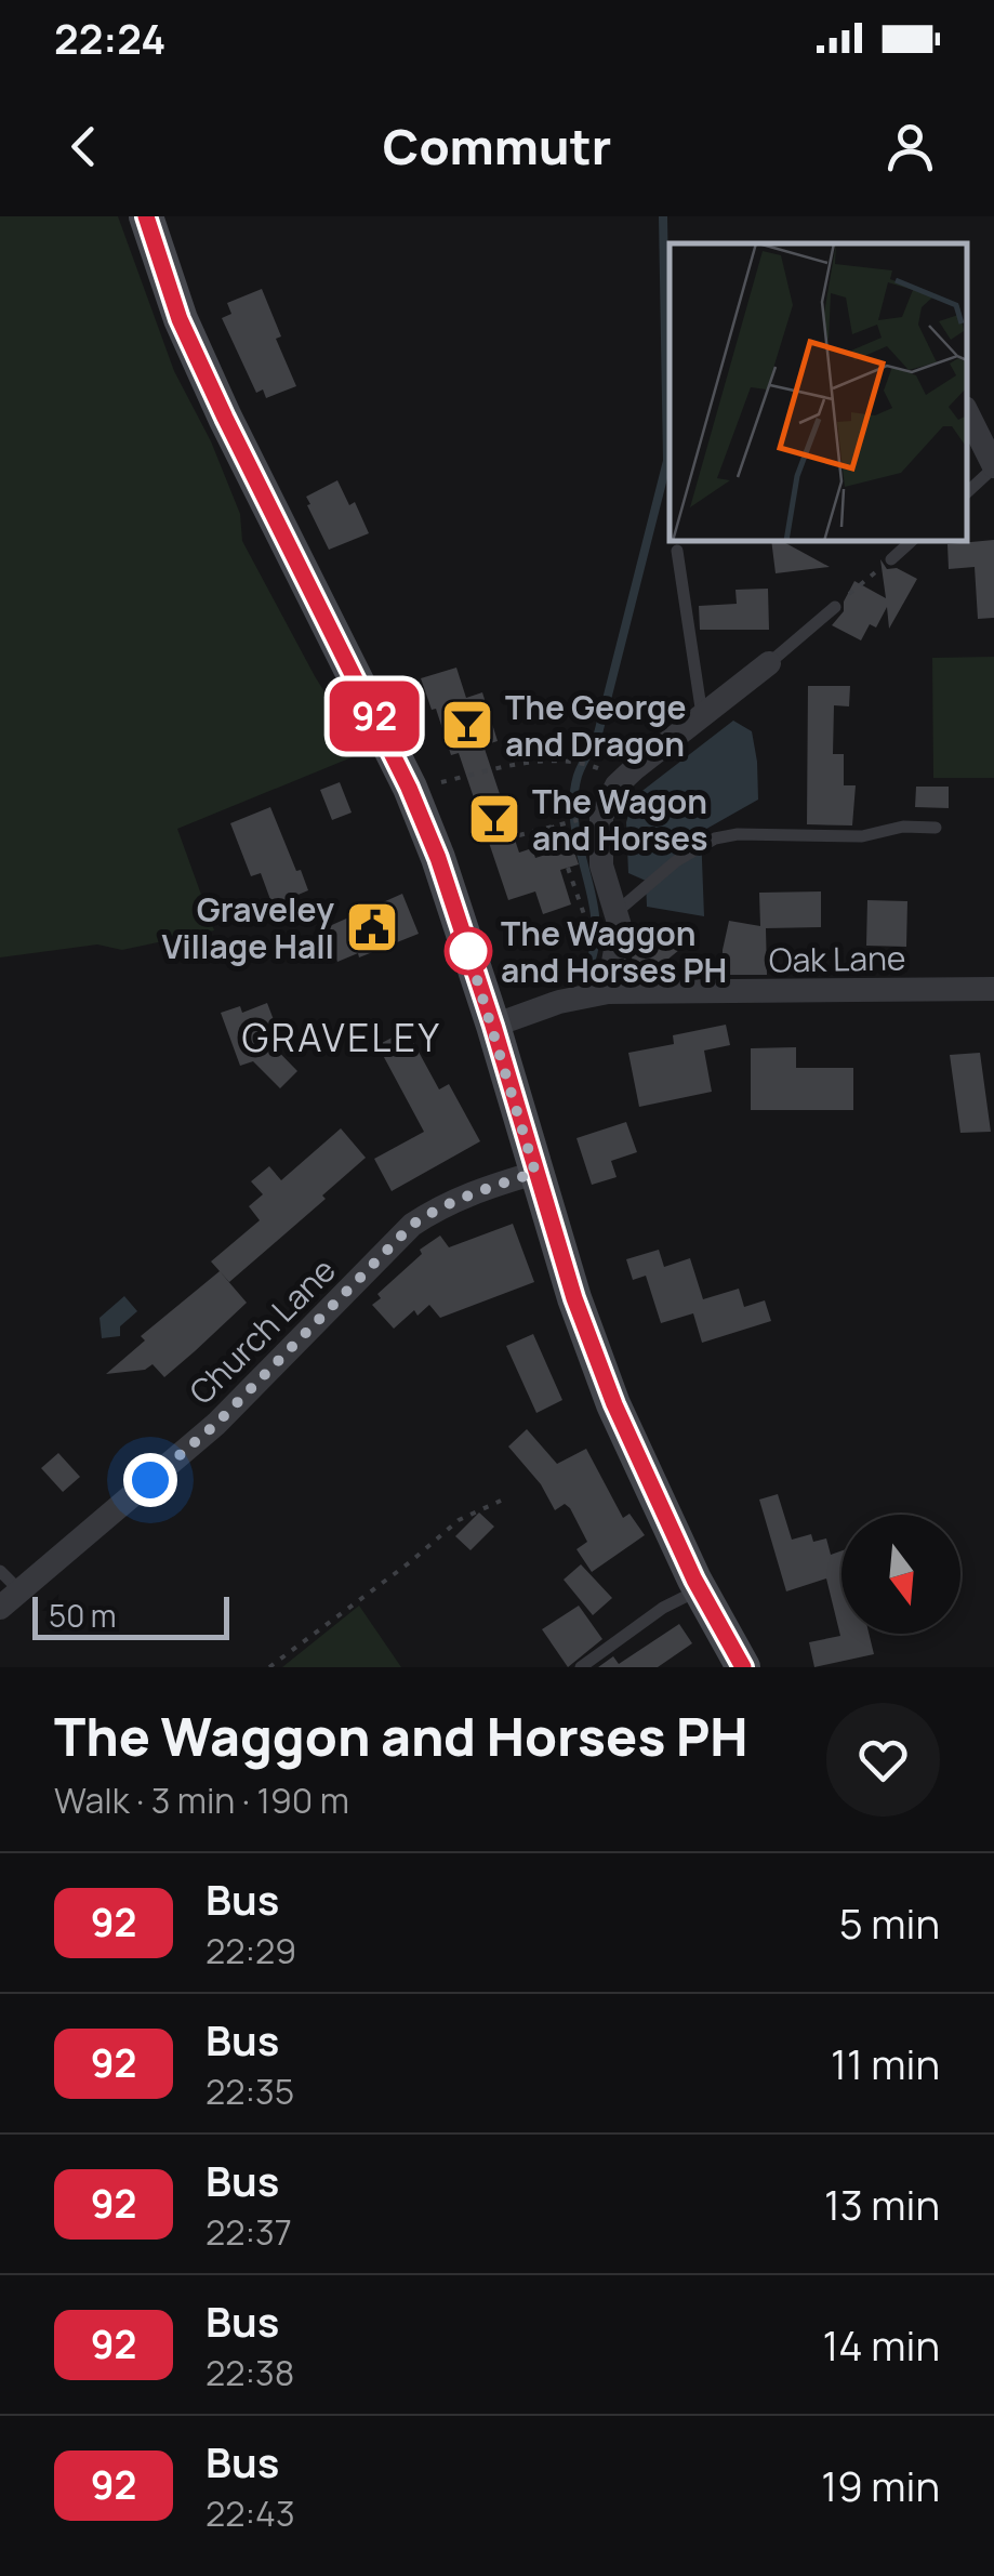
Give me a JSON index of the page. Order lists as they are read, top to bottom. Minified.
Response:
{"streets":{"street":["Oak Lane","Church Lane"]},"districts":["GRAVELEY"],"places":{"bar":["The George and Dragon","The Wagon and Horses"],"public building":["Graveley Village Hall"],"other":["The Waggon and Horses PH"]},"lines":["bus line 92"],"scale_bar":"50 m","north":"bottom","page":{"status":"22:24","header":"Commutr","on_map":"92","scale":"50 m","heading":["The Waggon and Horses PH","Walk · 3 min · 190 m"],"list":[{"mark":"92","name":"Bus","note":"22:29","value":"5 min"},{"mark":"92","name":"Bus","note":"22:35","value":"11 min"},{"mark":"92","name":"Bus","note":"22:37","value":"13 min"},{"mark":"92","name":"Bus","note":"22:38","value":"14 min"},{"mark":"92","name":"Bus","note":"22:43","value":"19 min"}]}}
